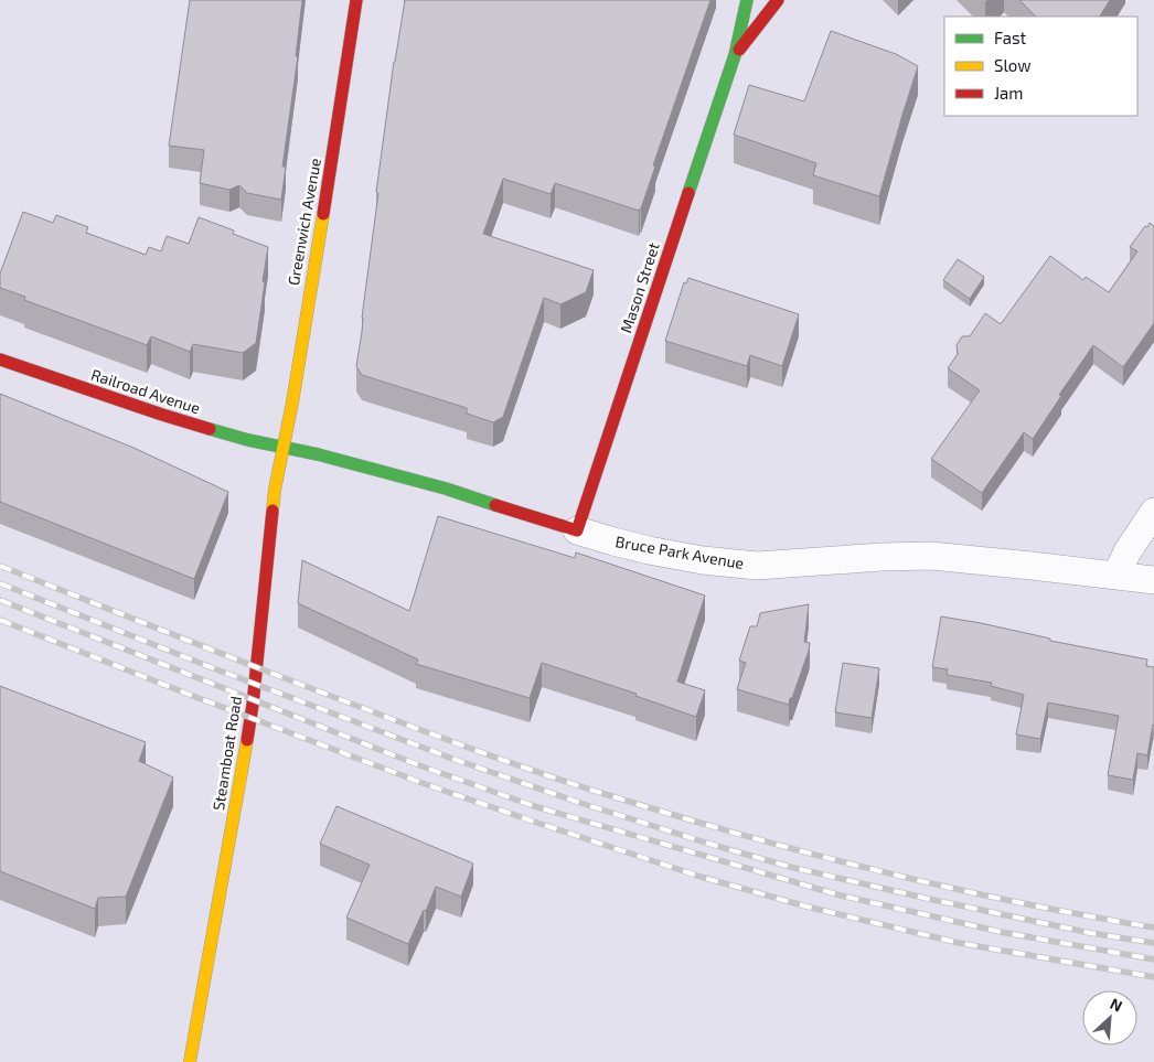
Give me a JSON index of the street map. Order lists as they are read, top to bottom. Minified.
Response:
{"streets":{"main road":["Greenwich Avenue","Mason Street","Railroad Avenue","Bruce Park Avenue","Steamboat Road"]},"crossings":[["Greenwich Avenue","Railroad Avenue"],["Greenwich Avenue","Bruce Park Avenue"],["Greenwich Avenue","Steamboat Road"],["Mason Street","Bruce Park Avenue"],["Railroad Avenue","Bruce Park Avenue"],["Railroad Avenue","Steamboat Road"],["Bruce Park Avenue","Steamboat Road"]],"legend":["Fast","Slow","Jam"],"north":"top right"}
